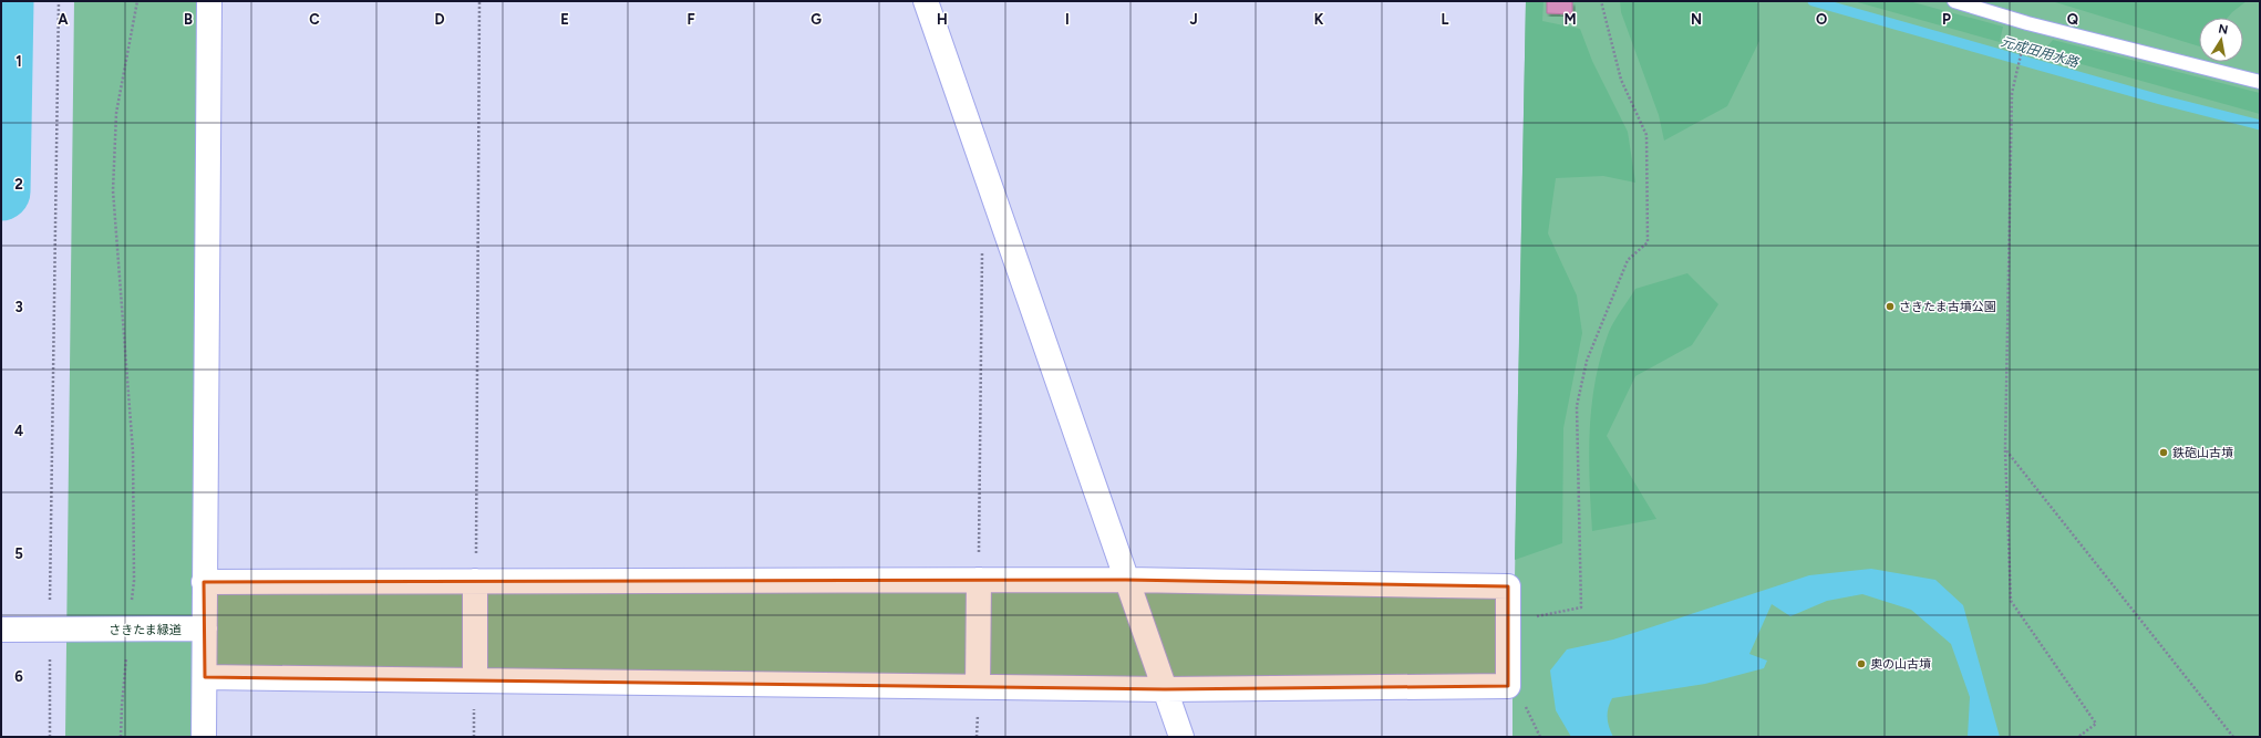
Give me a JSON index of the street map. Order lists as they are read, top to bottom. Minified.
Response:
{"water":["元成田用水路"],"parks":["さきたま緑道"],"places":["さきたま古墳公園","鉄砲山古墳","奥の山古墳"],"north":"top","grid":{"columns":["A","B","C","D","E","F","G","H","I","J","K","L","M","N","O","P","Q"],"rows":["1","2","3","4","5","6"]}}
